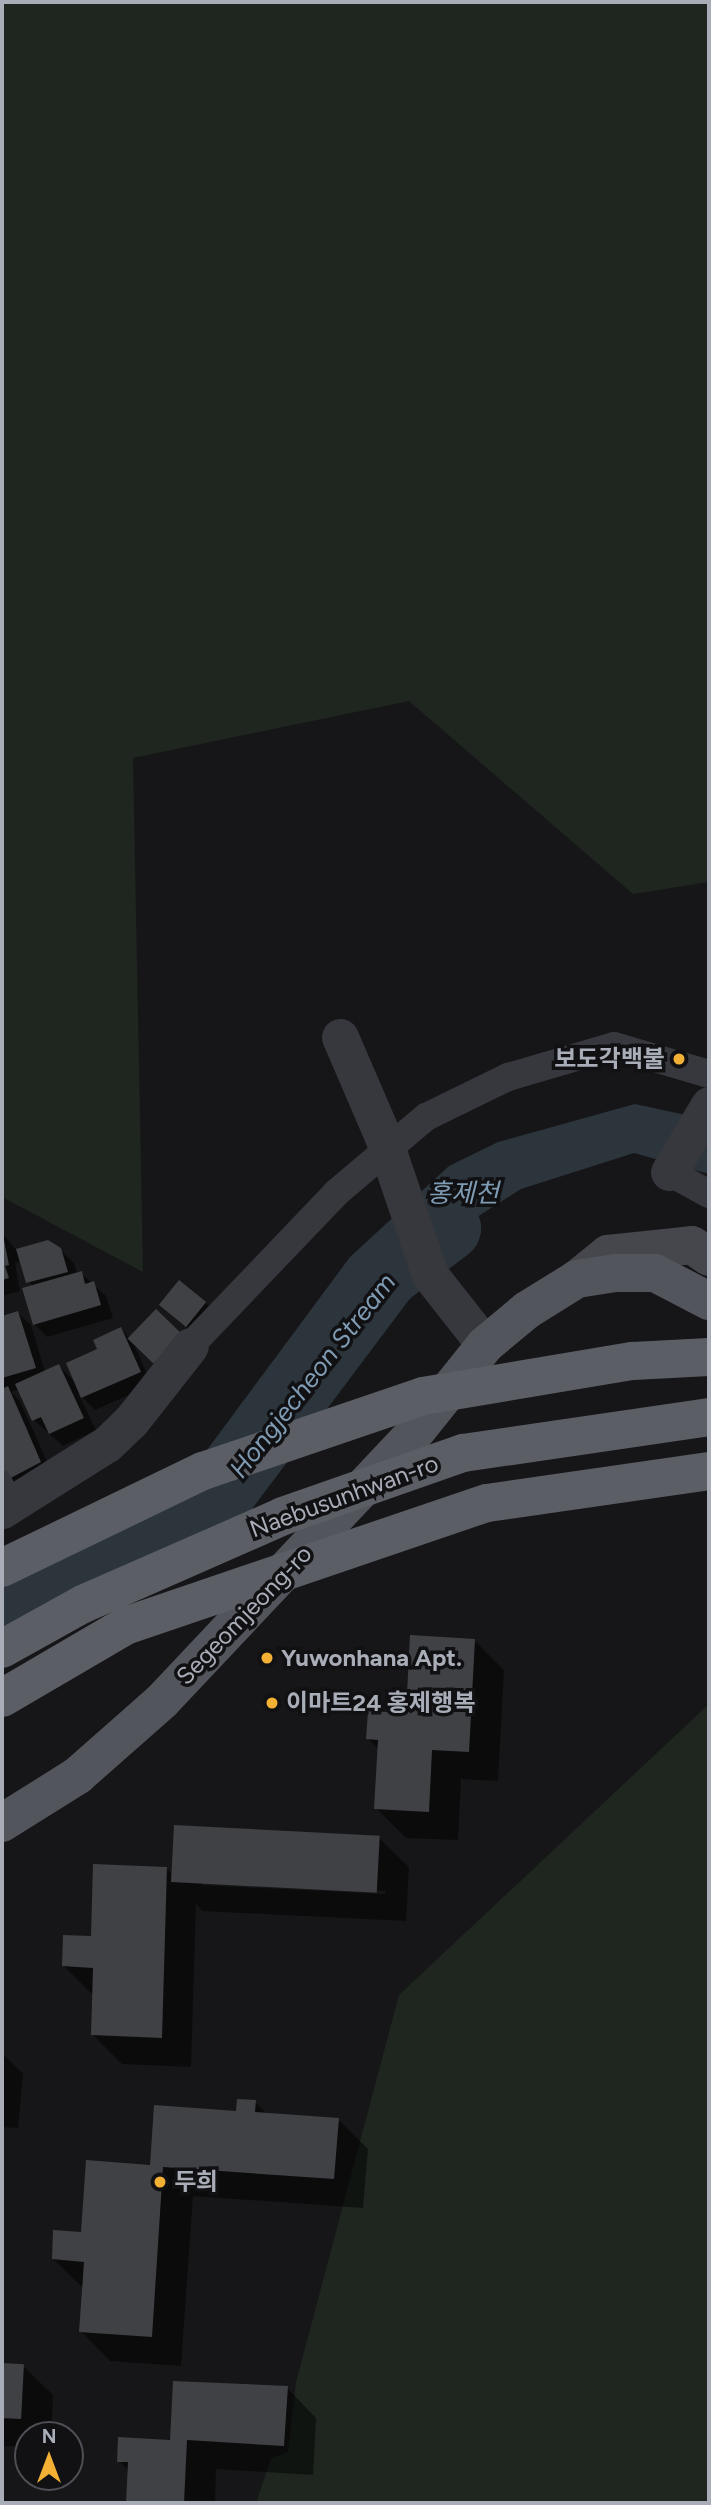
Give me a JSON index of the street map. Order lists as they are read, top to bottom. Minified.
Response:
{"streets":{"highway":["Naebusunhwan-ro"],"main road":["Segeomjeong-ro"]},"water":["홍제천","Hongjecheon Stream"],"places":["보도각백불","Yuwonhana Apt.","이마트24 홍제행복","두희"],"north":"top"}
